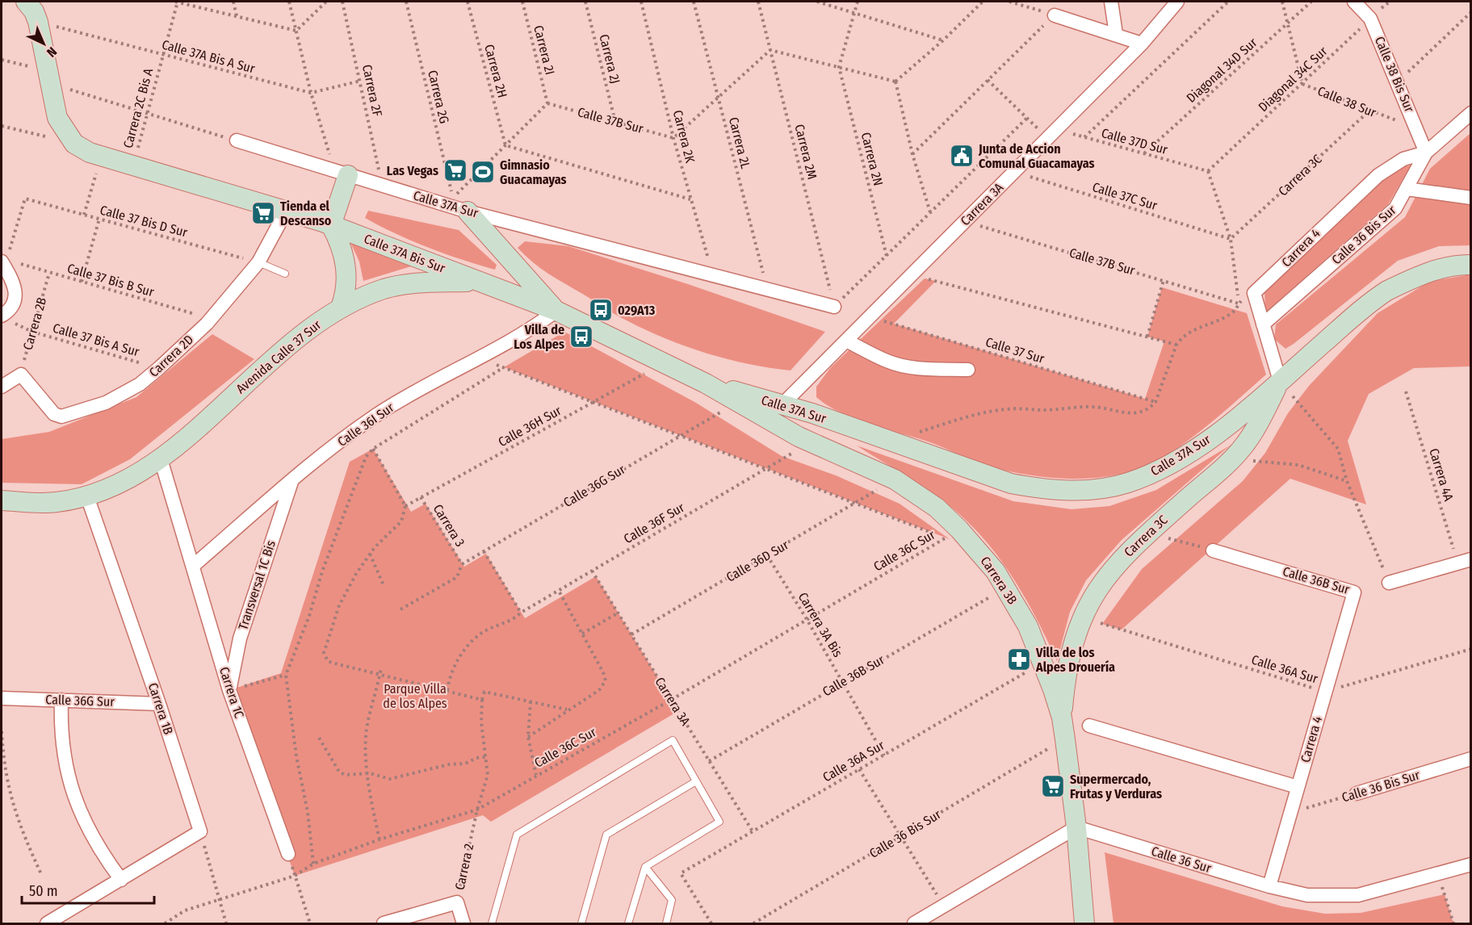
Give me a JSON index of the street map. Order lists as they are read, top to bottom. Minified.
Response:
{"streets":{"main road":["Carrera 3C","Calle 37A Sur","Calle 37A Bis Sur","Avenida Calle 37 Sur","Carrera 3B"],"street":["Calle 38 Bis Sur","Carrera 3A","Calle 36 Bis Sur","Carrera 4","Carrera 2B","Carrera 2D","Calle 36I Sur","Calle 36G Sur","Calle 36B Sur","Transversal 1C Bis","Carrera 1C","Carrera 1B","Calle 36 Sur","Carrera 2"],"path":["Carrera 2I","Calle 37A Bis A Sur","Carrera 2J","Diagonal 34D Sur","Carrera 2H","Diagonal 34C Sur","Carrera 2F","Carrera 2G","Calle 38 Sur","Carrera 2C Bis A","Calle 37B Sur","Carrera 2K","Calle 37D Sur","Carrera 2L","Carrera 2M","Carrera 2N","Calle 37C Sur","Calle 37 Bis D Sur","Calle 37 Bis B Sur","Calle 37 Bis A Sur","Calle 37 Sur","Calle 36H Sur","Carrera 4A","Calle 36F Sur","Carrera 3","Calle 36C Sur","Calle 36D Sur","Carrera 3A Bis","Calle 36A Sur"]},"crossings":[["Carrera 2I","Calle 37B Sur"],["Calle 37A Bis A Sur","Carrera 2F"],["Calle 37A Bis A Sur","Carrera 2C Bis A"],["Carrera 2J","Calle 37B Sur"],["Diagonal 34D Sur","Calle 38 Sur"],["Diagonal 34D Sur","Calle 37D Sur"],["Carrera 2H","Carrera 2G"],["Calle 38 Bis Sur","Diagonal 34C Sur"],["Calle 38 Bis Sur","Calle 38 Sur"],["Calle 38 Bis Sur","Calle 36 Bis Sur"],["Calle 38 Bis Sur","Carrera 4"],["Diagonal 34C Sur","Calle 38 Sur"],["Diagonal 34C Sur","Calle 37D Sur"],["Carrera 2F","Calle 37A Sur"],["Calle 38 Sur","Carrera 3C"],["Calle 37B Sur","Carrera 2K"],["Calle 37B Sur","Carrera 3A"],["Carrera 2K","Calle 37A Sur"],["Calle 37D Sur","Carrera 3A"],["Carrera 2L","Calle 37A Sur"],["Carrera 2M","Calle 37A Sur"],["Carrera 3C","Calle 37C Sur"],["Carrera 3C","Calle 37A Sur"],["Carrera 3C","Carrera 3B"],["Calle 37C Sur","Carrera 3A"],["Calle 37A Sur","Carrera 3A"],["Calle 37A Sur","Avenida Calle 37 Sur"],["Calle 37A Sur","Carrera 3B"],["Carrera 3A","Calle 37 Sur"],["Carrera 3A","Calle 36F Sur"],["Carrera 3A","Calle 36C Sur"],["Carrera 3A","Calle 36D Sur"],["Carrera 3A","Calle 36B Sur"],["Carrera 3A","Calle 36A Sur"],["Calle 37 Bis D Sur","Calle 37 Bis B Sur"],["Calle 37 Bis D Sur","Carrera 2B"],["Calle 37 Bis D Sur","Carrera 2D"],["Calle 36 Bis Sur","Carrera 4"],["Carrera 4","Calle 36B Sur"],["Carrera 4","Calle 36A Sur"],["Carrera 4","Calle 36 Sur"],["Calle 37A Bis Sur","Avenida Calle 37 Sur"],["Calle 37 Bis B Sur","Carrera 2B"],["Calle 37 Bis B Sur","Carrera 2D"],["Carrera 2B","Calle 37 Bis A Sur"],["Carrera 2B","Carrera 2D"],["Calle 37 Bis A Sur","Carrera 2D"],["Avenida Calle 37 Sur","Calle 36I Sur"],["Avenida Calle 37 Sur","Calle 36H Sur"],["Avenida Calle 37 Sur","Carrera 3B"],["Avenida Calle 37 Sur","Carrera 1C"],["Avenida Calle 37 Sur","Carrera 1B"],["Calle 36I Sur","Transversal 1C Bis"],["Calle 36I Sur","Carrera 1C"],["Calle 36H Sur","Carrera 3"],["Calle 36G Sur","Carrera 3"],["Calle 36G Sur","Carrera 1B"],["Calle 36F Sur","Carrera 3"],["Calle 36C Sur","Carrera 3A Bis"],["Calle 36C Sur","Carrera 2"],["Calle 36D Sur","Carrera 3A Bis"],["Carrera 3B","Calle 36 Sur"],["Calle 36B Sur","Carrera 3A Bis"],["Transversal 1C Bis","Carrera 1C"],["Carrera 3A Bis","Calle 36A Sur"]],"parks":["Parque Villa de los Alpes"],"places":{"public building":["Junta de Accion Comunal Guacamayas"],"supermarket":["Las Vegas","Tienda el Descanso","Supermercado, Frutas y Verduras"],"sports":["Gimnasio Guacamayas"],"bus stop":["029A13","Villa de Los Alpes"],"pharmacy":["Villa de los Alpes Drouería"]},"scale_bar":"50 m","north":"bottom right"}
